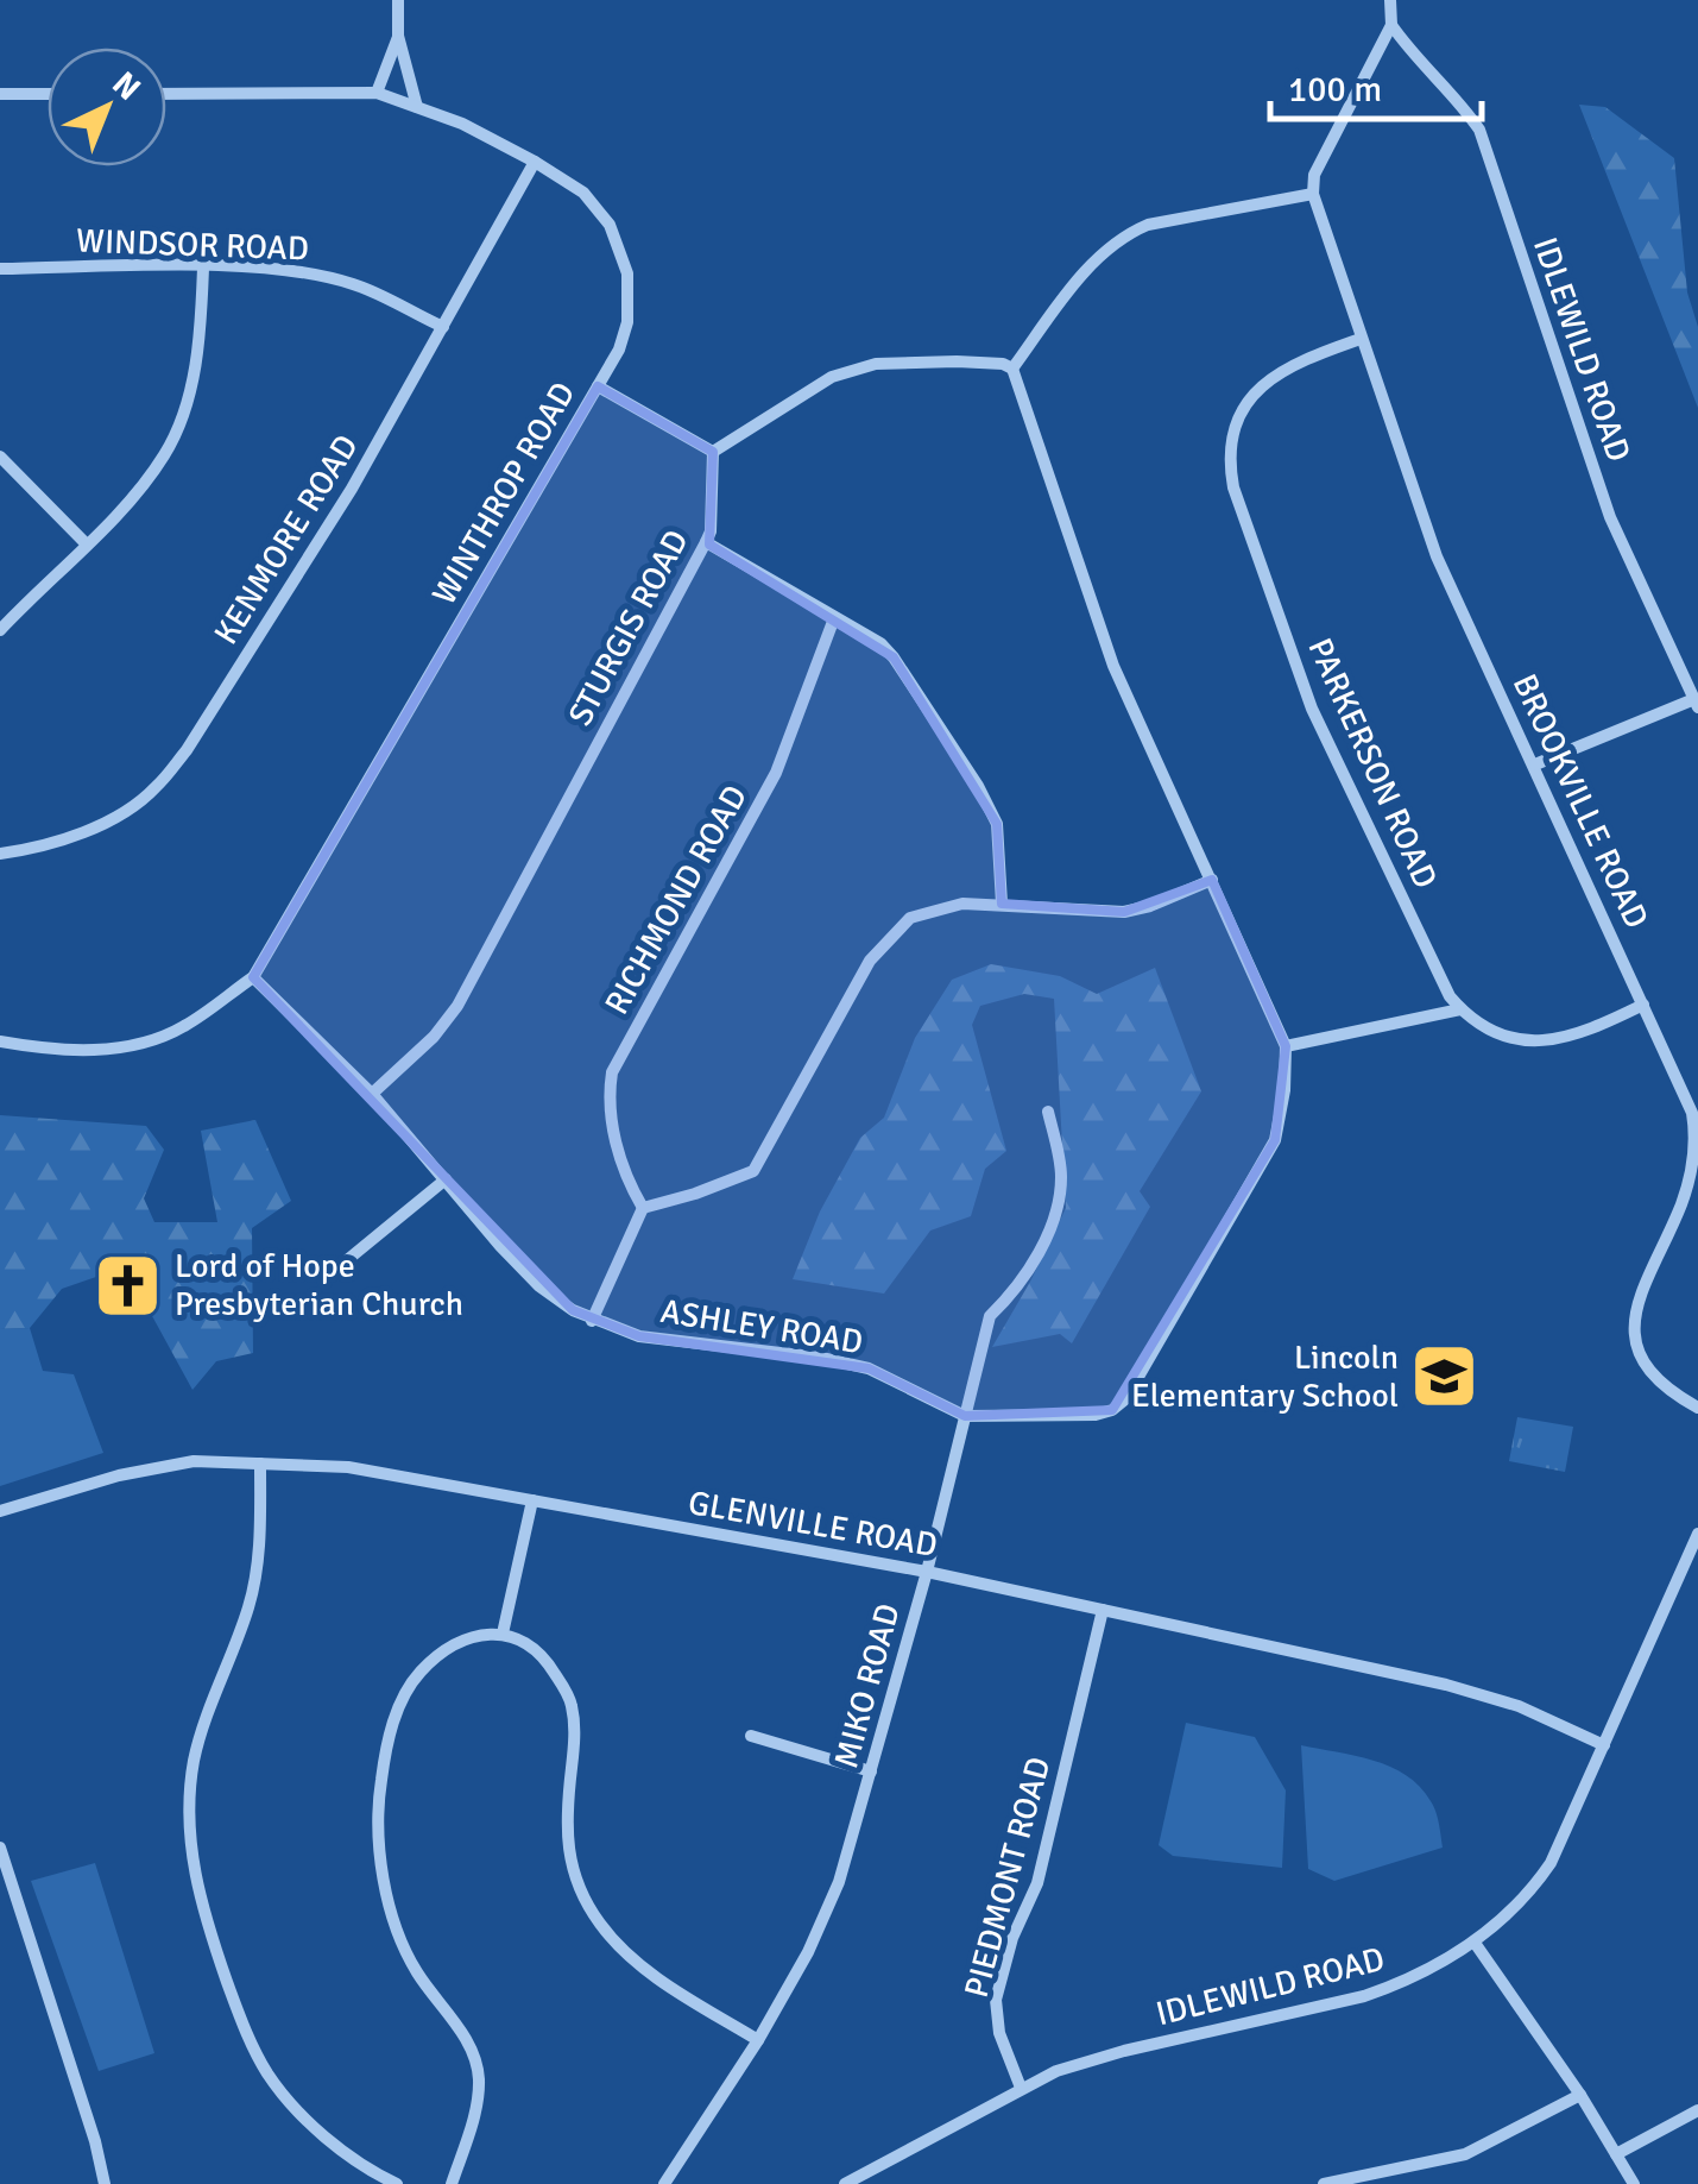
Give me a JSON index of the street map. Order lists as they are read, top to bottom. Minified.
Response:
{"streets":{"street":["WINDSOR ROAD","IDLEWILD ROAD","WINTHROP ROAD","KENMORE ROAD","STURGIS ROAD","PARKERSON ROAD","BROOKVILLE ROAD","RICHMOND ROAD","ASHLEY ROAD","GLENVILLE ROAD","MIKO ROAD","PIEDMONT ROAD"]},"crossings":[["WINDSOR ROAD","KENMORE ROAD"],["IDLEWILD ROAD","GLENVILLE ROAD"],["IDLEWILD ROAD","PIEDMONT ROAD"],["WINTHROP ROAD","KENMORE ROAD"],["WINTHROP ROAD","ASHLEY ROAD"],["STURGIS ROAD","ASHLEY ROAD"],["PARKERSON ROAD","BROOKVILLE ROAD"],["ASHLEY ROAD","MIKO ROAD"],["GLENVILLE ROAD","MIKO ROAD"],["GLENVILLE ROAD","PIEDMONT ROAD"]],"places":{"church":["Lord of Hope Presbyterian Church"],"school or university":["Lincoln Elementary School"]},"scale_bar":"100 m","north":"top right"}
